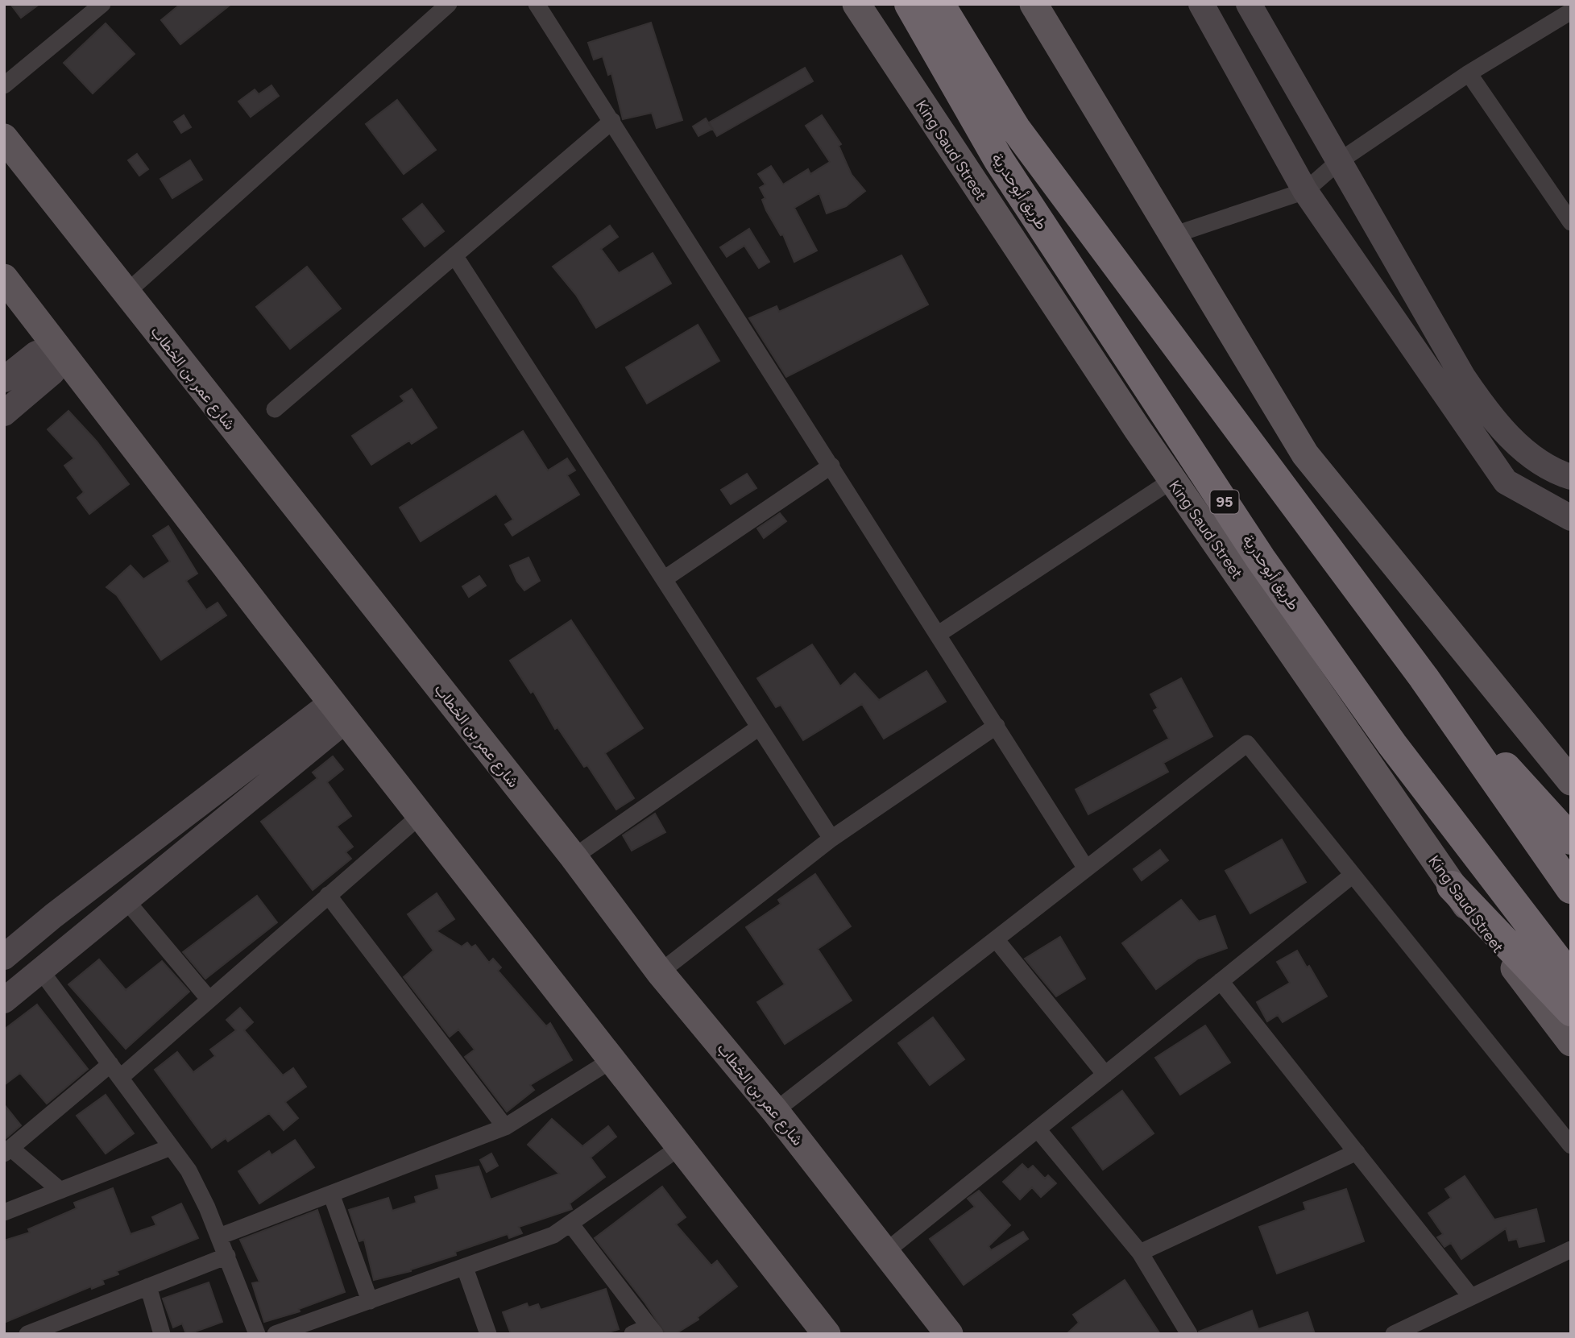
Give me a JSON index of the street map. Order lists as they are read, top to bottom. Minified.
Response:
{"streets":{"highway":["طريق أبوحدرية","95"],"main road":["King Saud Street","شارع عمر بن الخطاب"]}}
